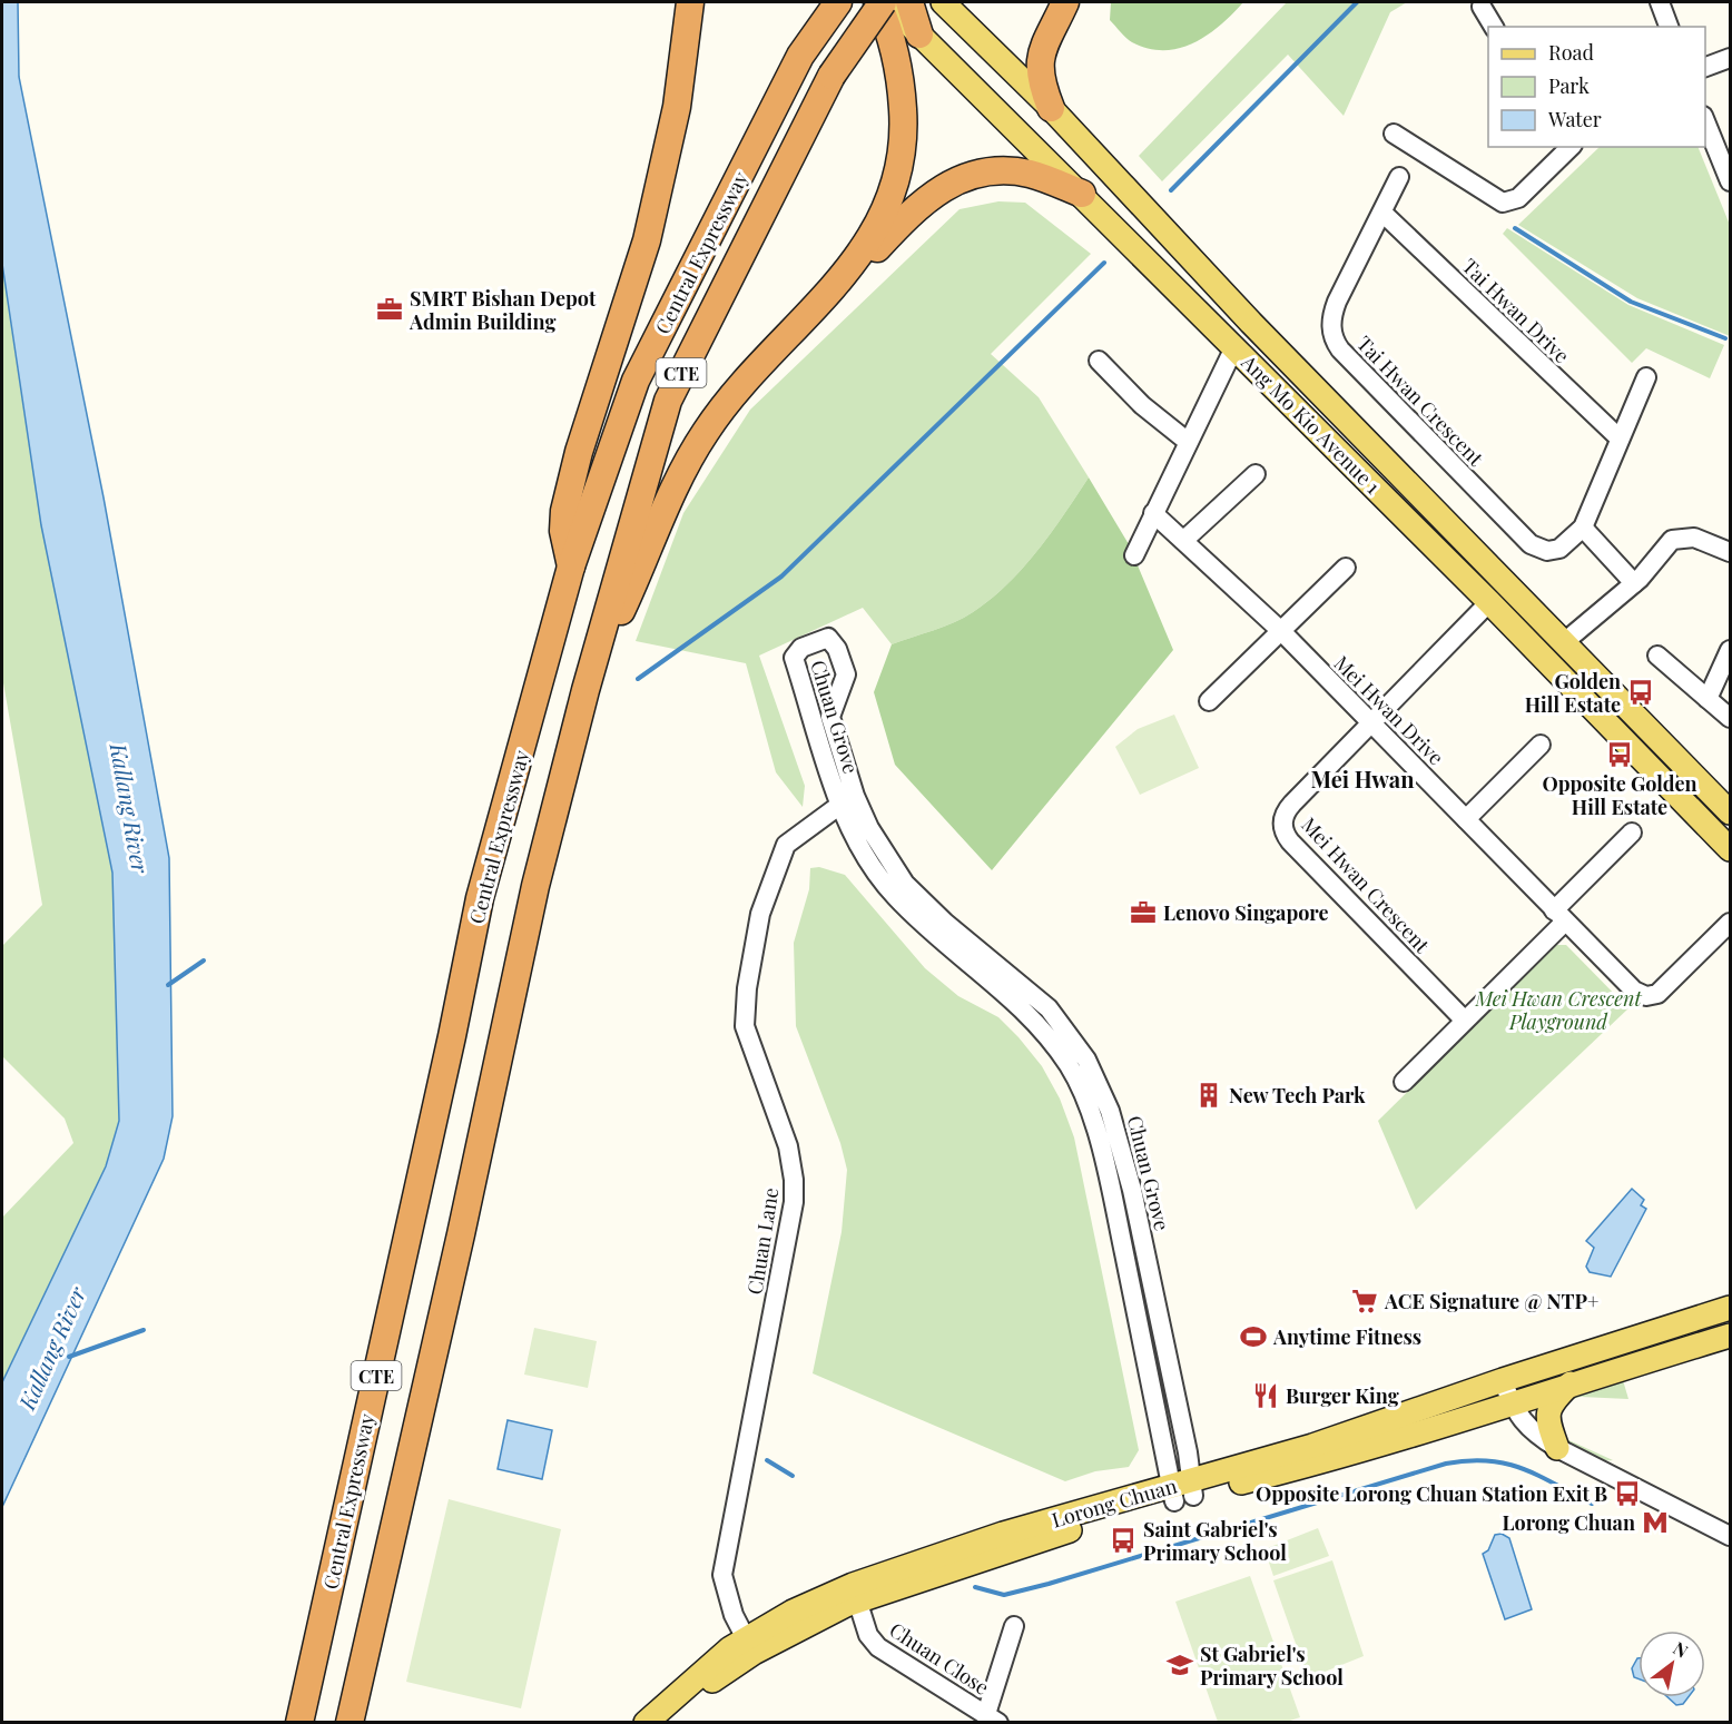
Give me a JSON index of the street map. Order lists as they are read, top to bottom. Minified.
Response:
{"streets":{"highway":["Central Expressway","CTE"],"main road":["Ang Mo Kio Avenue 1","Lorong Chuan"],"street":["Tai Hwan Drive","Tai Hwan Crescent","Mei Hwan Drive","Chuan Grove","Mei Hwan Crescent","Chuan Lane","Chuan Close"]},"crossings":[["Central Expressway","Ang Mo Kio Avenue 1"],["Tai Hwan Drive","Tai Hwan Crescent"],["Ang Mo Kio Avenue 1","Mei Hwan Crescent"],["Mei Hwan Drive","Mei Hwan Crescent"],["Chuan Grove","Chuan Lane"],["Chuan Grove","Lorong Chuan"],["Chuan Lane","Lorong Chuan"],["Lorong Chuan","Chuan Close"]],"districts":["Mei Hwan"],"water":["Kallang River"],"parks":["Mei Hwan Crescent Playground"],"places":{"office":["SMRT Bishan Depot Admin Building","Lenovo Singapore"],"bus stop":["Golden Hill Estate","Opposite Golden Hill Estate","Opposite Lorong Chuan Station Exit B","Saint Gabriel's Primary School"],"building":["New Tech Park"],"supermarket":["ACE Signature @ NTP+"],"sports":["Anytime Fitness"],"restaurant":["Burger King"],"metro station":["Lorong Chuan"],"school or university":["St Gabriel's Primary School"]},"legend":["Road","Park","Water"],"north":"top right"}
